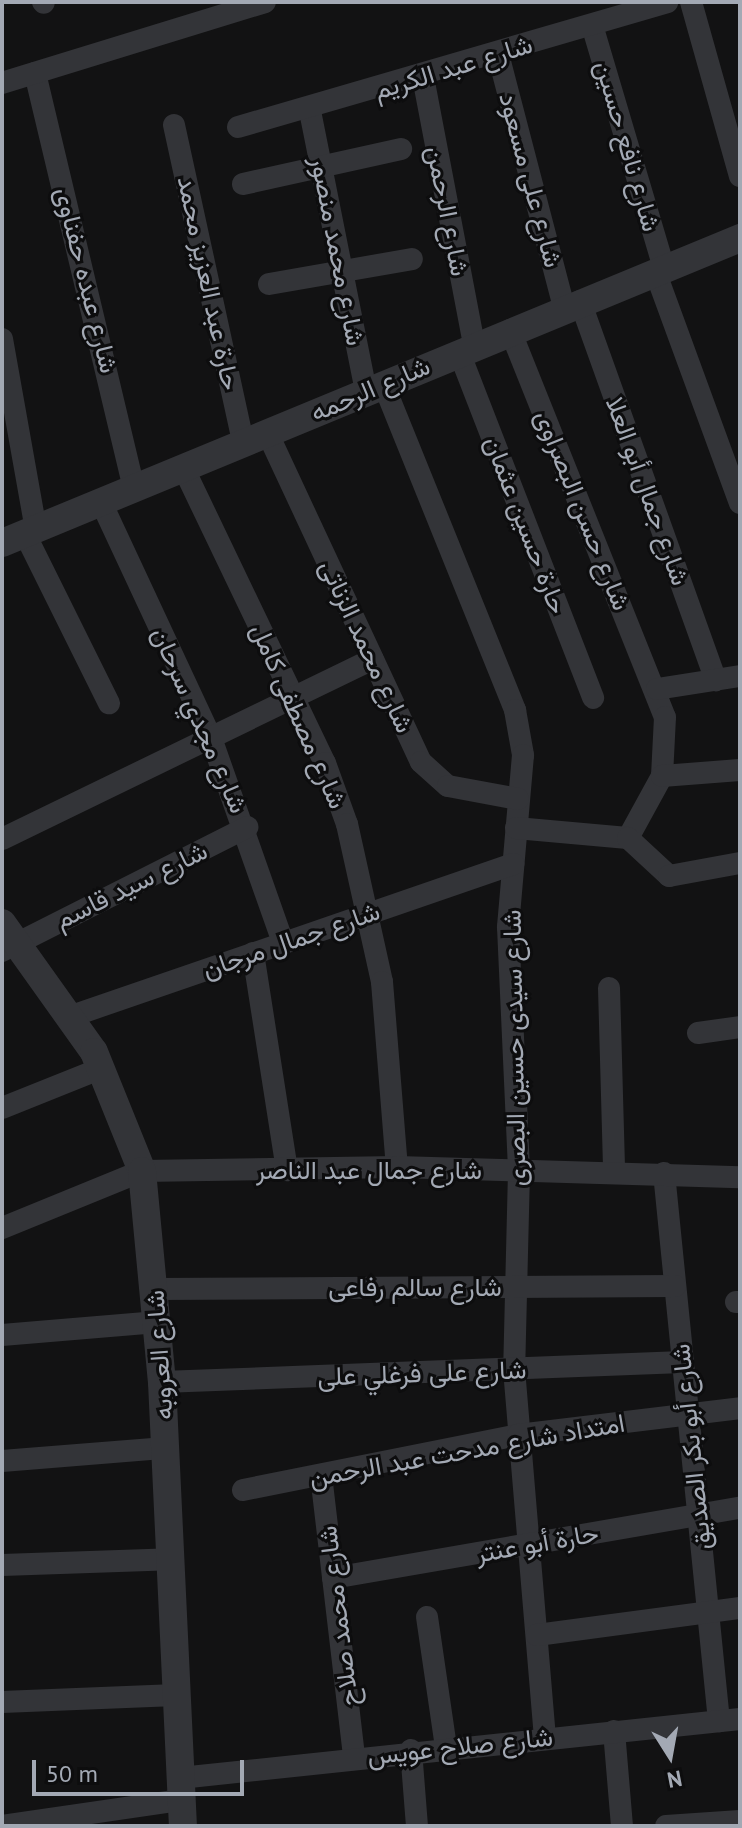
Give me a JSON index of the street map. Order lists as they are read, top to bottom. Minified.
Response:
{"streets":{"street":["شارع عبد الكريم","شارع نافع حسين","شارع على مسعود","شارع الرحمن","شارع محمد منصور","شارع عبده حفناوى","حارة عبد العزيز محمد","شارع الرحمه","شارع جمال أبو العلا","شارع حسن البصراوى","حارة حسين عثمان","شارع محمد الزناتى","شارع مصطفى كامل","شارع مجدي سرحان","شارع سيد قاسم","شارع جمال مرجان","شارع سيدى حسين البصرى","شارع جمال عبد الناصر","شارع سالم رفاعى","شارع العروبه","شارع على فرغلي على","شارع أبو بكر الصديق","امتداد شارع مدحت عبد الرحمن","حارة أبو عنتر","شارع محمد صلاح","شارع صلاح عويس"]},"crossings":[["شارع عبد الكريم","شارع نافع حسين"],["شارع عبد الكريم","شارع على مسعود"],["شارع عبد الكريم","شارع الرحمن"],["شارع عبد الكريم","شارع محمد منصور"],["شارع نافع حسين","شارع الرحمه"],["شارع على مسعود","شارع الرحمه"],["شارع على مسعود","شارع جمال أبو العلا"],["شارع الرحمن","شارع الرحمه"],["شارع الرحمن","حارة حسين عثمان"],["شارع محمد منصور","شارع الرحمه"],["شارع محمد منصور","شارع سيدى حسين البصرى"],["شارع عبده حفناوى","شارع الرحمه"],["حارة عبد العزيز محمد","شارع الرحمه"],["حارة عبد العزيز محمد","شارع محمد الزناتى"],["شارع الرحمه","شارع جمال أبو العلا"],["شارع الرحمه","شارع حسن البصراوى"],["شارع الرحمه","حارة حسين عثمان"],["شارع الرحمه","شارع محمد الزناتى"],["شارع الرحمه","شارع مصطفى كامل"],["شارع الرحمه","شارع مجدي سرحان"],["شارع الرحمه","شارع سيدى حسين البصرى"],["شارع محمد الزناتى","شارع سيدى حسين البصرى"],["شارع مصطفى كامل","شارع جمال مرجان"],["شارع مصطفى كامل","شارع جمال عبد الناصر"],["شارع مجدي سرحان","شارع سيد قاسم"],["شارع مجدي سرحان","شارع جمال مرجان"],["شارع سيد قاسم","شارع العروبه"],["شارع جمال مرجان","شارع سيدى حسين البصرى"],["شارع جمال مرجان","شارع العروبه"],["شارع سيدى حسين البصرى","شارع جمال عبد الناصر"],["شارع سيدى حسين البصرى","شارع سالم رفاعى"],["شارع سيدى حسين البصرى","شارع على فرغلي على"],["شارع سيدى حسين البصرى","امتداد شارع مدحت عبد الرحمن"],["شارع سيدى حسين البصرى","حارة أبو عنتر"],["شارع سيدى حسين البصرى","شارع صلاح عويس"],["شارع جمال عبد الناصر","شارع العروبه"],["شارع جمال عبد الناصر","شارع أبو بكر الصديق"],["شارع سالم رفاعى","شارع العروبه"],["شارع سالم رفاعى","شارع أبو بكر الصديق"],["شارع العروبه","شارع على فرغلي على"],["شارع العروبه","شارع صلاح عويس"],["شارع على فرغلي على","شارع أبو بكر الصديق"],["شارع أبو بكر الصديق","امتداد شارع مدحت عبد الرحمن"],["شارع أبو بكر الصديق","حارة أبو عنتر"],["شارع أبو بكر الصديق","شارع صلاح عويس"],["امتداد شارع مدحت عبد الرحمن","شارع محمد صلاح"],["حارة أبو عنتر","شارع محمد صلاح"],["شارع محمد صلاح","شارع صلاح عويس"]],"scale_bar":"50 m","north":"bottom"}
